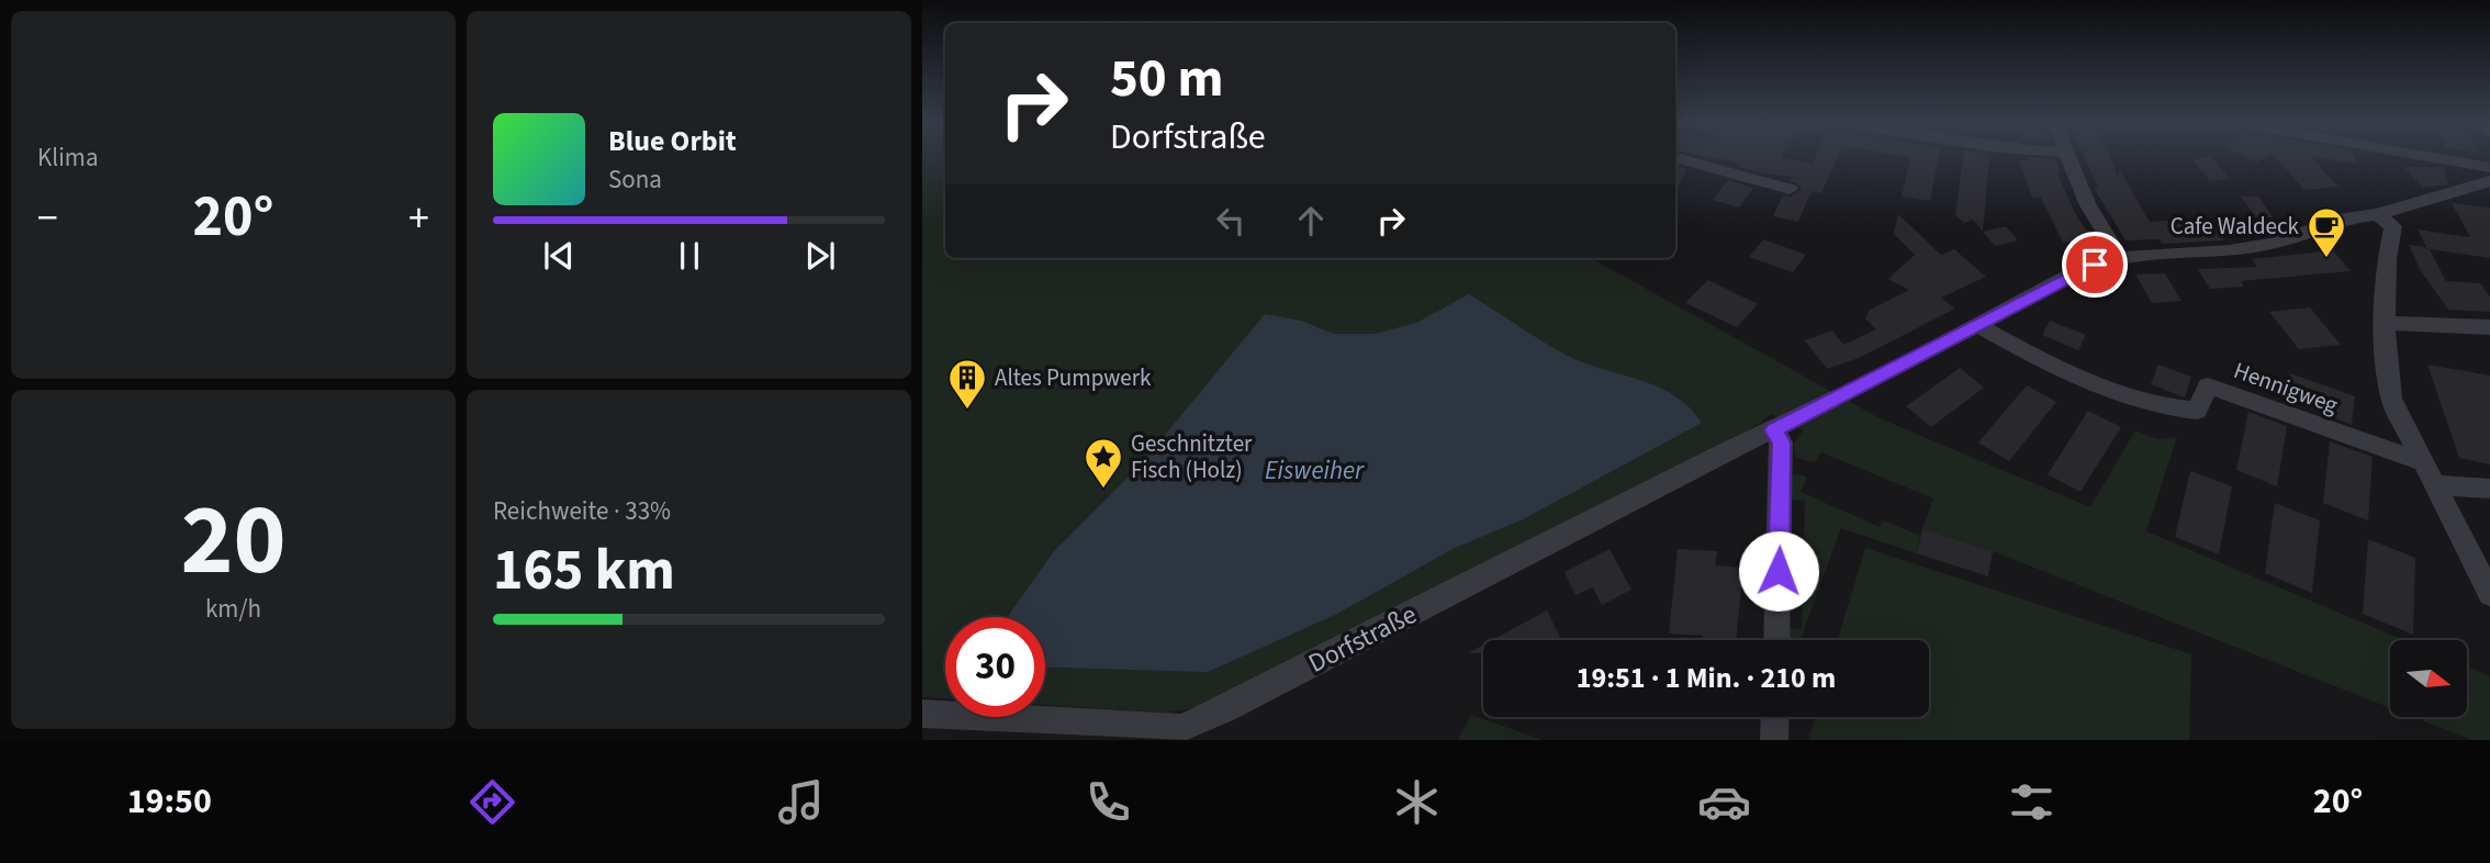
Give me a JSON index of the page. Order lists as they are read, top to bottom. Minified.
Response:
{"streets":{"street":["Hennigweg","Dorfstraße"]},"crossings":[["Hennigweg","Dorfstraße"]],"water":["Eisweiher"],"places":{"cafe":["Cafe Waldeck"],"building":["Altes Pumpwerk"],"place":["Geschnitzter Fisch (Holz)"]},"north":"right","page":{"tile":["Klima",["20","km/h"],["Reichweite · 33%","165 km"]],"turn":["50 m","Dorfstraße"],"song":["Blue Orbit","Sona"],"heat":["−","20°","+"],"limit":"30","trip":"19:51 · 1 Min. · 210 m","tabs":["19:50","20°"]}}
